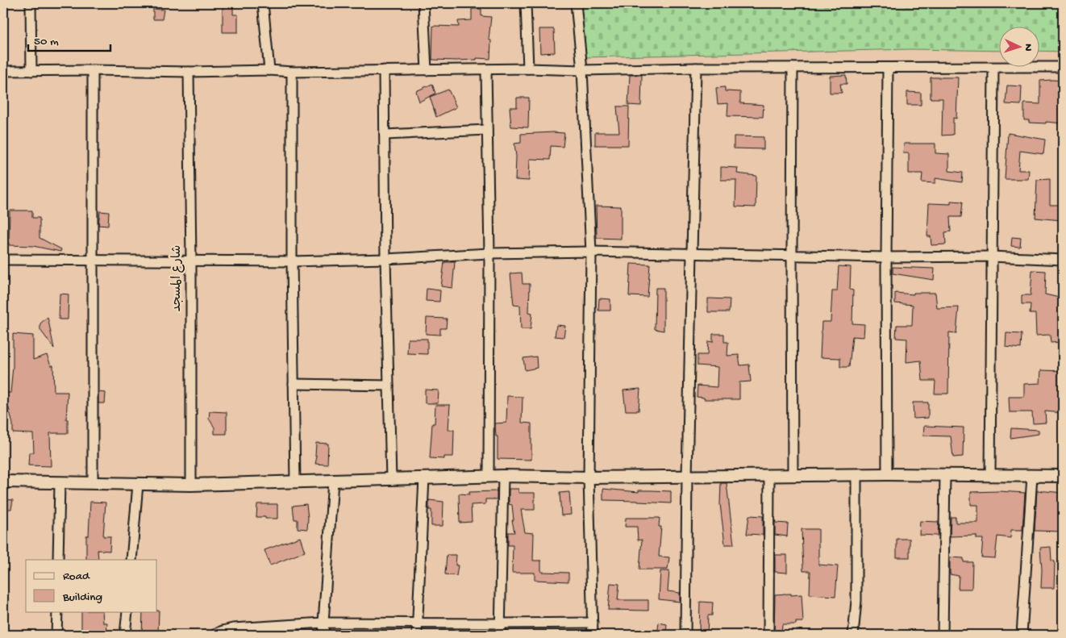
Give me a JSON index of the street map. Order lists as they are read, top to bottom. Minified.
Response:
{"streets":{"street":["شارع المسجد"]},"legend":["Road","Building"],"scale_bar":"50 m","north":"right"}
